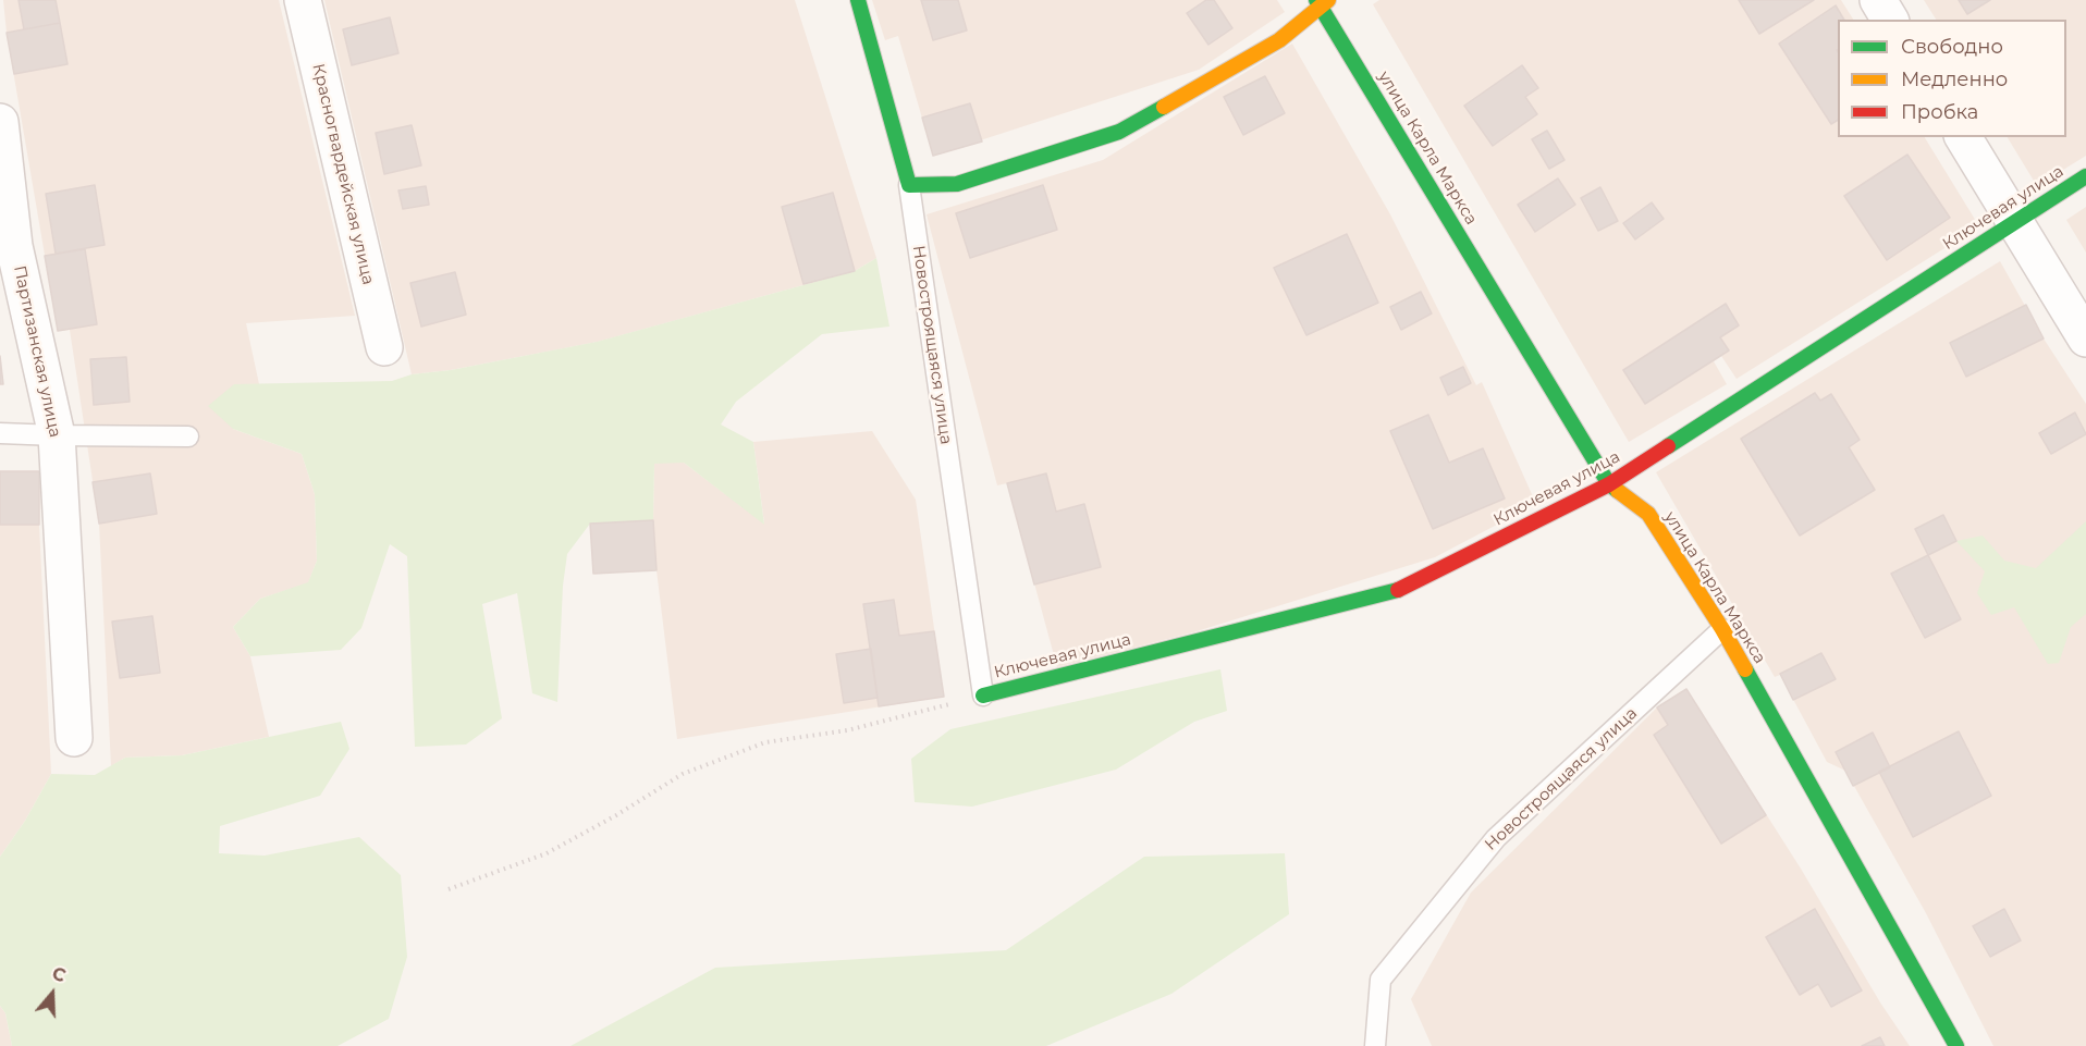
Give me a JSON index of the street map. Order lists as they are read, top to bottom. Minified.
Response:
{"streets":{"street":["улица Карла Маркса","Красногвардейская улица","Ключевая улица","Новостроящаяся улица","Партизанская улица"]},"crossings":[["улица Карла Маркса","Ключевая улица"],["улица Карла Маркса","Новостроящаяся улица"],["Ключевая улица","Новостроящаяся улица"]],"legend":["Свободно","Медленно","Пробка"],"north":"top"}
